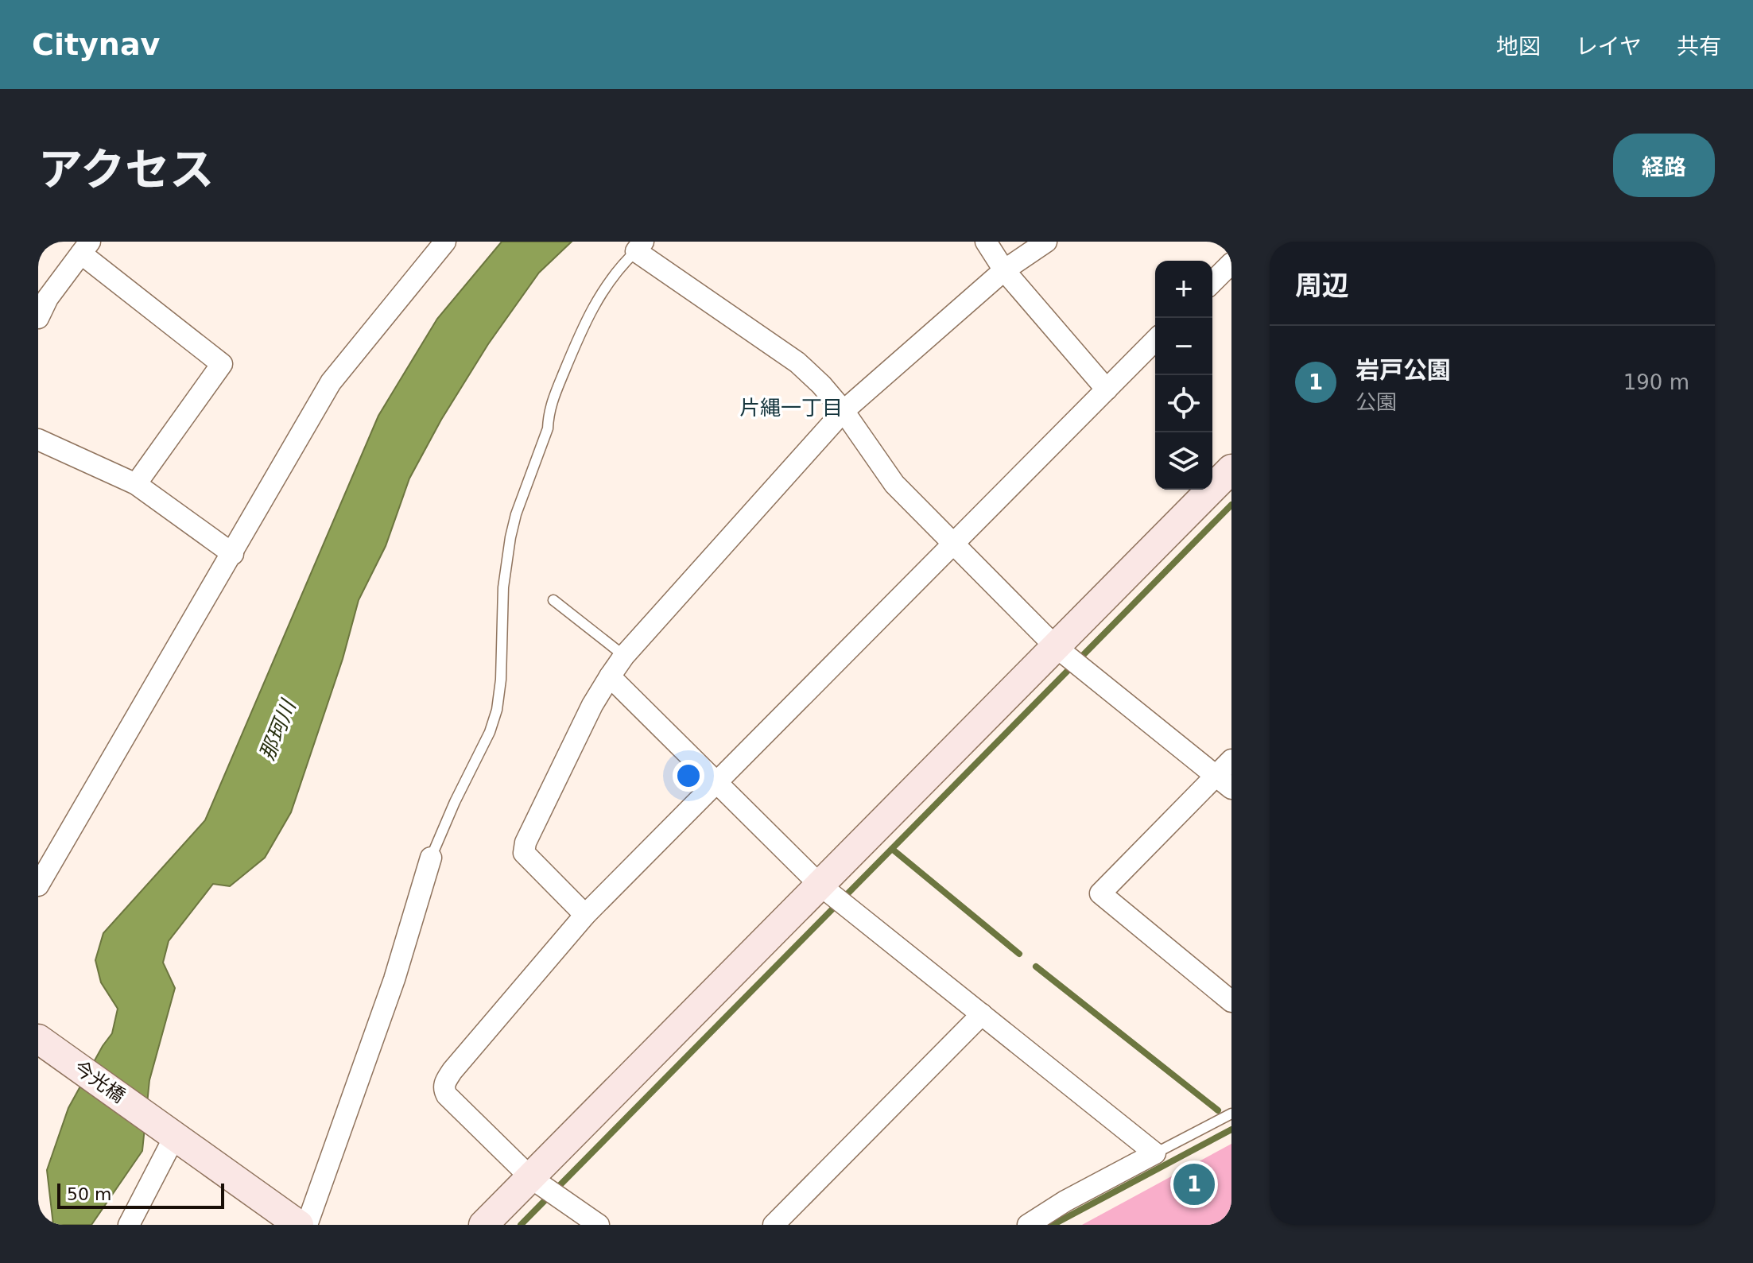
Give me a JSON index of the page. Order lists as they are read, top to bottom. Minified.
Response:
{"streets":{"street":["今光橋"]},"districts":["片縄一丁目"],"water":["那珂川"],"scale_bar":"50 m","page":{"header":"Citynav","nav":["地図","レイヤ","共有"],"title":"アクセス","buttons":"経路","heading":"周辺","map_buttons":["+","−"],"list":[{"mark":"1","name":"岩戸公園","note":"公園","value":"190 m"}],"pins":"1","scale":"50 m"}}
